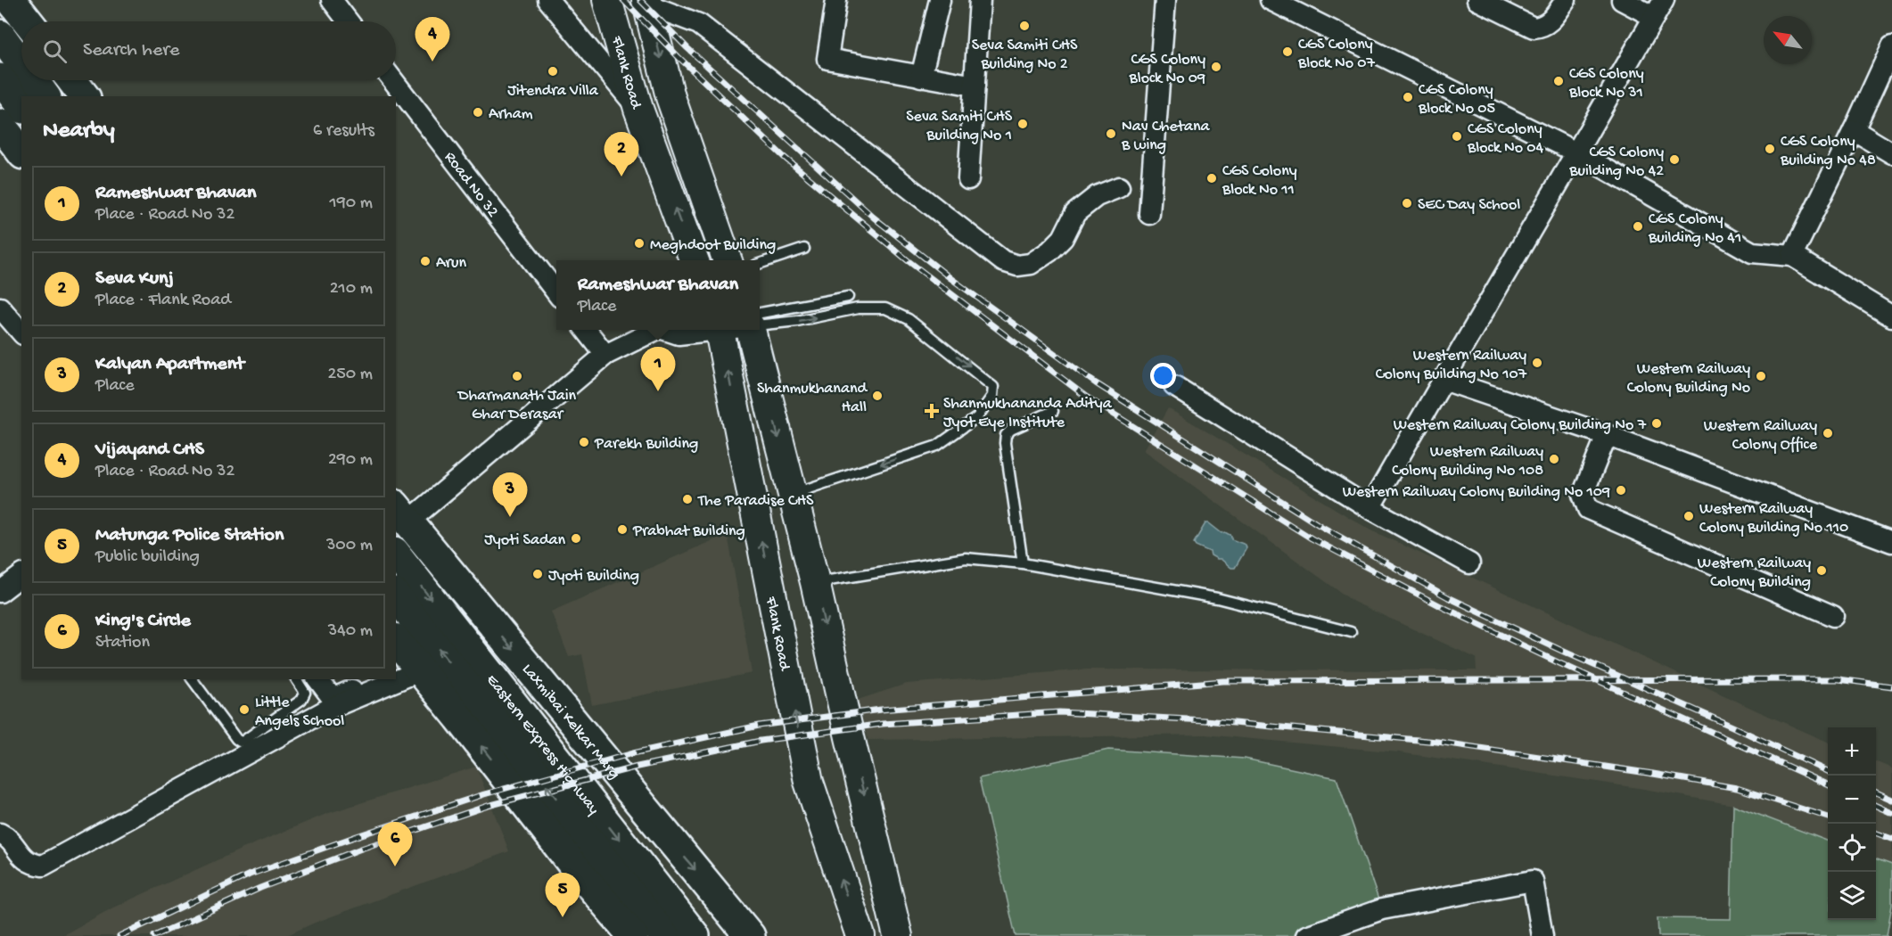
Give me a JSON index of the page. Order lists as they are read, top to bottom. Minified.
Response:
{"streets":{"highway":["Laxmibai Kelkar Marg","Eastern Express Highway"],"street":["Flank Road","Road No 32"]},"places":{"other":["Seva Samiti CHS Building No 2","CGS Colony Block No 07","CGS Colony Block No 09","Jitendra Villa","CGS Colony Block No 31","CGS Colony Block No 05","Arham","Seva Samiti CHS Building No 1","Nav Chetana B wing","CGS Colony Block No 04","CGS Colony Building No 48","CGS Colony Building No 42","CGS Colony Block No 11","SEC Day School","CGS Colony Building No 41","Meghdoot Building","Arun","Western Railway Colony Building No 107","Dharmanath Jain Ghar Derasar","Western Railway Colony Building No","Shanmukhanand Hall","Western Railway Colony Building No 7","Western Railway Colony Office","Parekh Building","Western Railway Colony Building No 108","Western Railway Colony Building No 109","The Paradise CHS","Western Railway Colony Building No 110","Prabhat Building","Jyoti Sadan","Western Railway Colony Building","Jyoti Building","Little Angels School"],"health":["Shanmukhananda Aditya Jyot Eye Institute"]},"north":"top left","page":{"pins":["4","2","1","3","6","5"],"search":"Search here","heading":["Nearby","6 results"],"list":[{"mark":"1","name":"Rameshwar Bhavan","note":"Place · Road No 32","value":"190 m"},{"mark":"2","name":"Seva Kunj","note":"Place · Flank Road","value":"210 m"},{"mark":"3","name":"Kalyan Apartment","note":"Place","value":"250 m"},{"mark":"4","name":"Vijayand CHS","note":"Place · Road No 32","value":"290 m"},{"mark":"5","name":"Matunga Police Station","note":"Public building","value":"300 m"},{"mark":"6","name":"King's Circle","note":"Station","value":"340 m"}],"popup":["Rameshwar Bhavan","Place"],"map_buttons":["+","−"]}}
